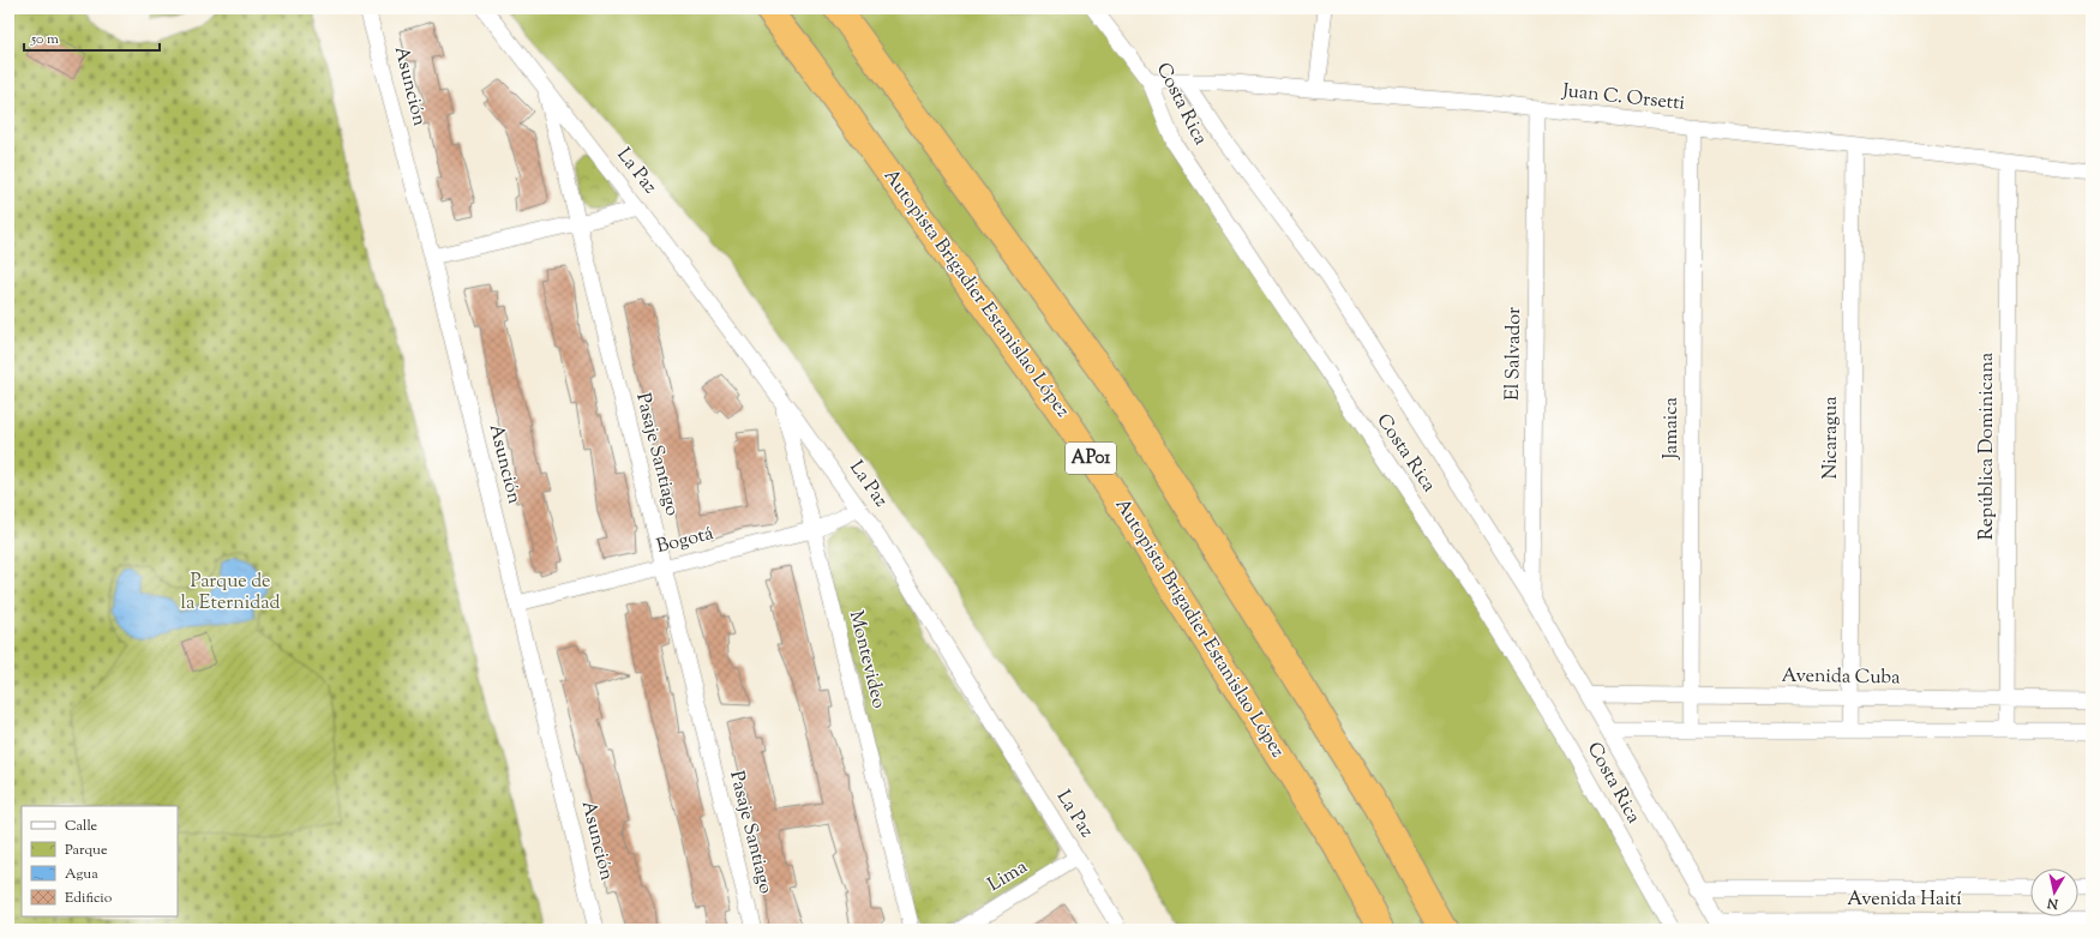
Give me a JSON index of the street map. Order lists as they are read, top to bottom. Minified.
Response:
{"streets":{"highway":["Autopista Brigadier Estanislao López","AP01"],"street":["Asunción","Juan C. Orsetti","Costa Rica","La Paz","El Salvador","Jamaica","Nicaragua","República Dominicana","Pasaje Santiago","Bogotá","Montevideo","Avenida Cuba","Lima","Avenida Haití"]},"crossings":[["Asunción","Bogotá"],["Juan C. Orsetti","Costa Rica"],["Juan C. Orsetti","El Salvador"],["Juan C. Orsetti","Jamaica"],["Juan C. Orsetti","Nicaragua"],["Juan C. Orsetti","República Dominicana"],["Costa Rica","El Salvador"],["Costa Rica","Avenida Cuba"],["Costa Rica","Avenida Haití"],["La Paz","Pasaje Santiago"],["La Paz","Bogotá"],["La Paz","Montevideo"],["La Paz","Lima"],["Jamaica","Avenida Cuba"],["Nicaragua","Avenida Cuba"],["República Dominicana","Avenida Cuba"],["Pasaje Santiago","Bogotá"],["Bogotá","Montevideo"]],"parks":["Parque de la Eternidad"],"legend":["Calle","Parque","Agua","Edificio"],"scale_bar":"50 m","north":"bottom"}
